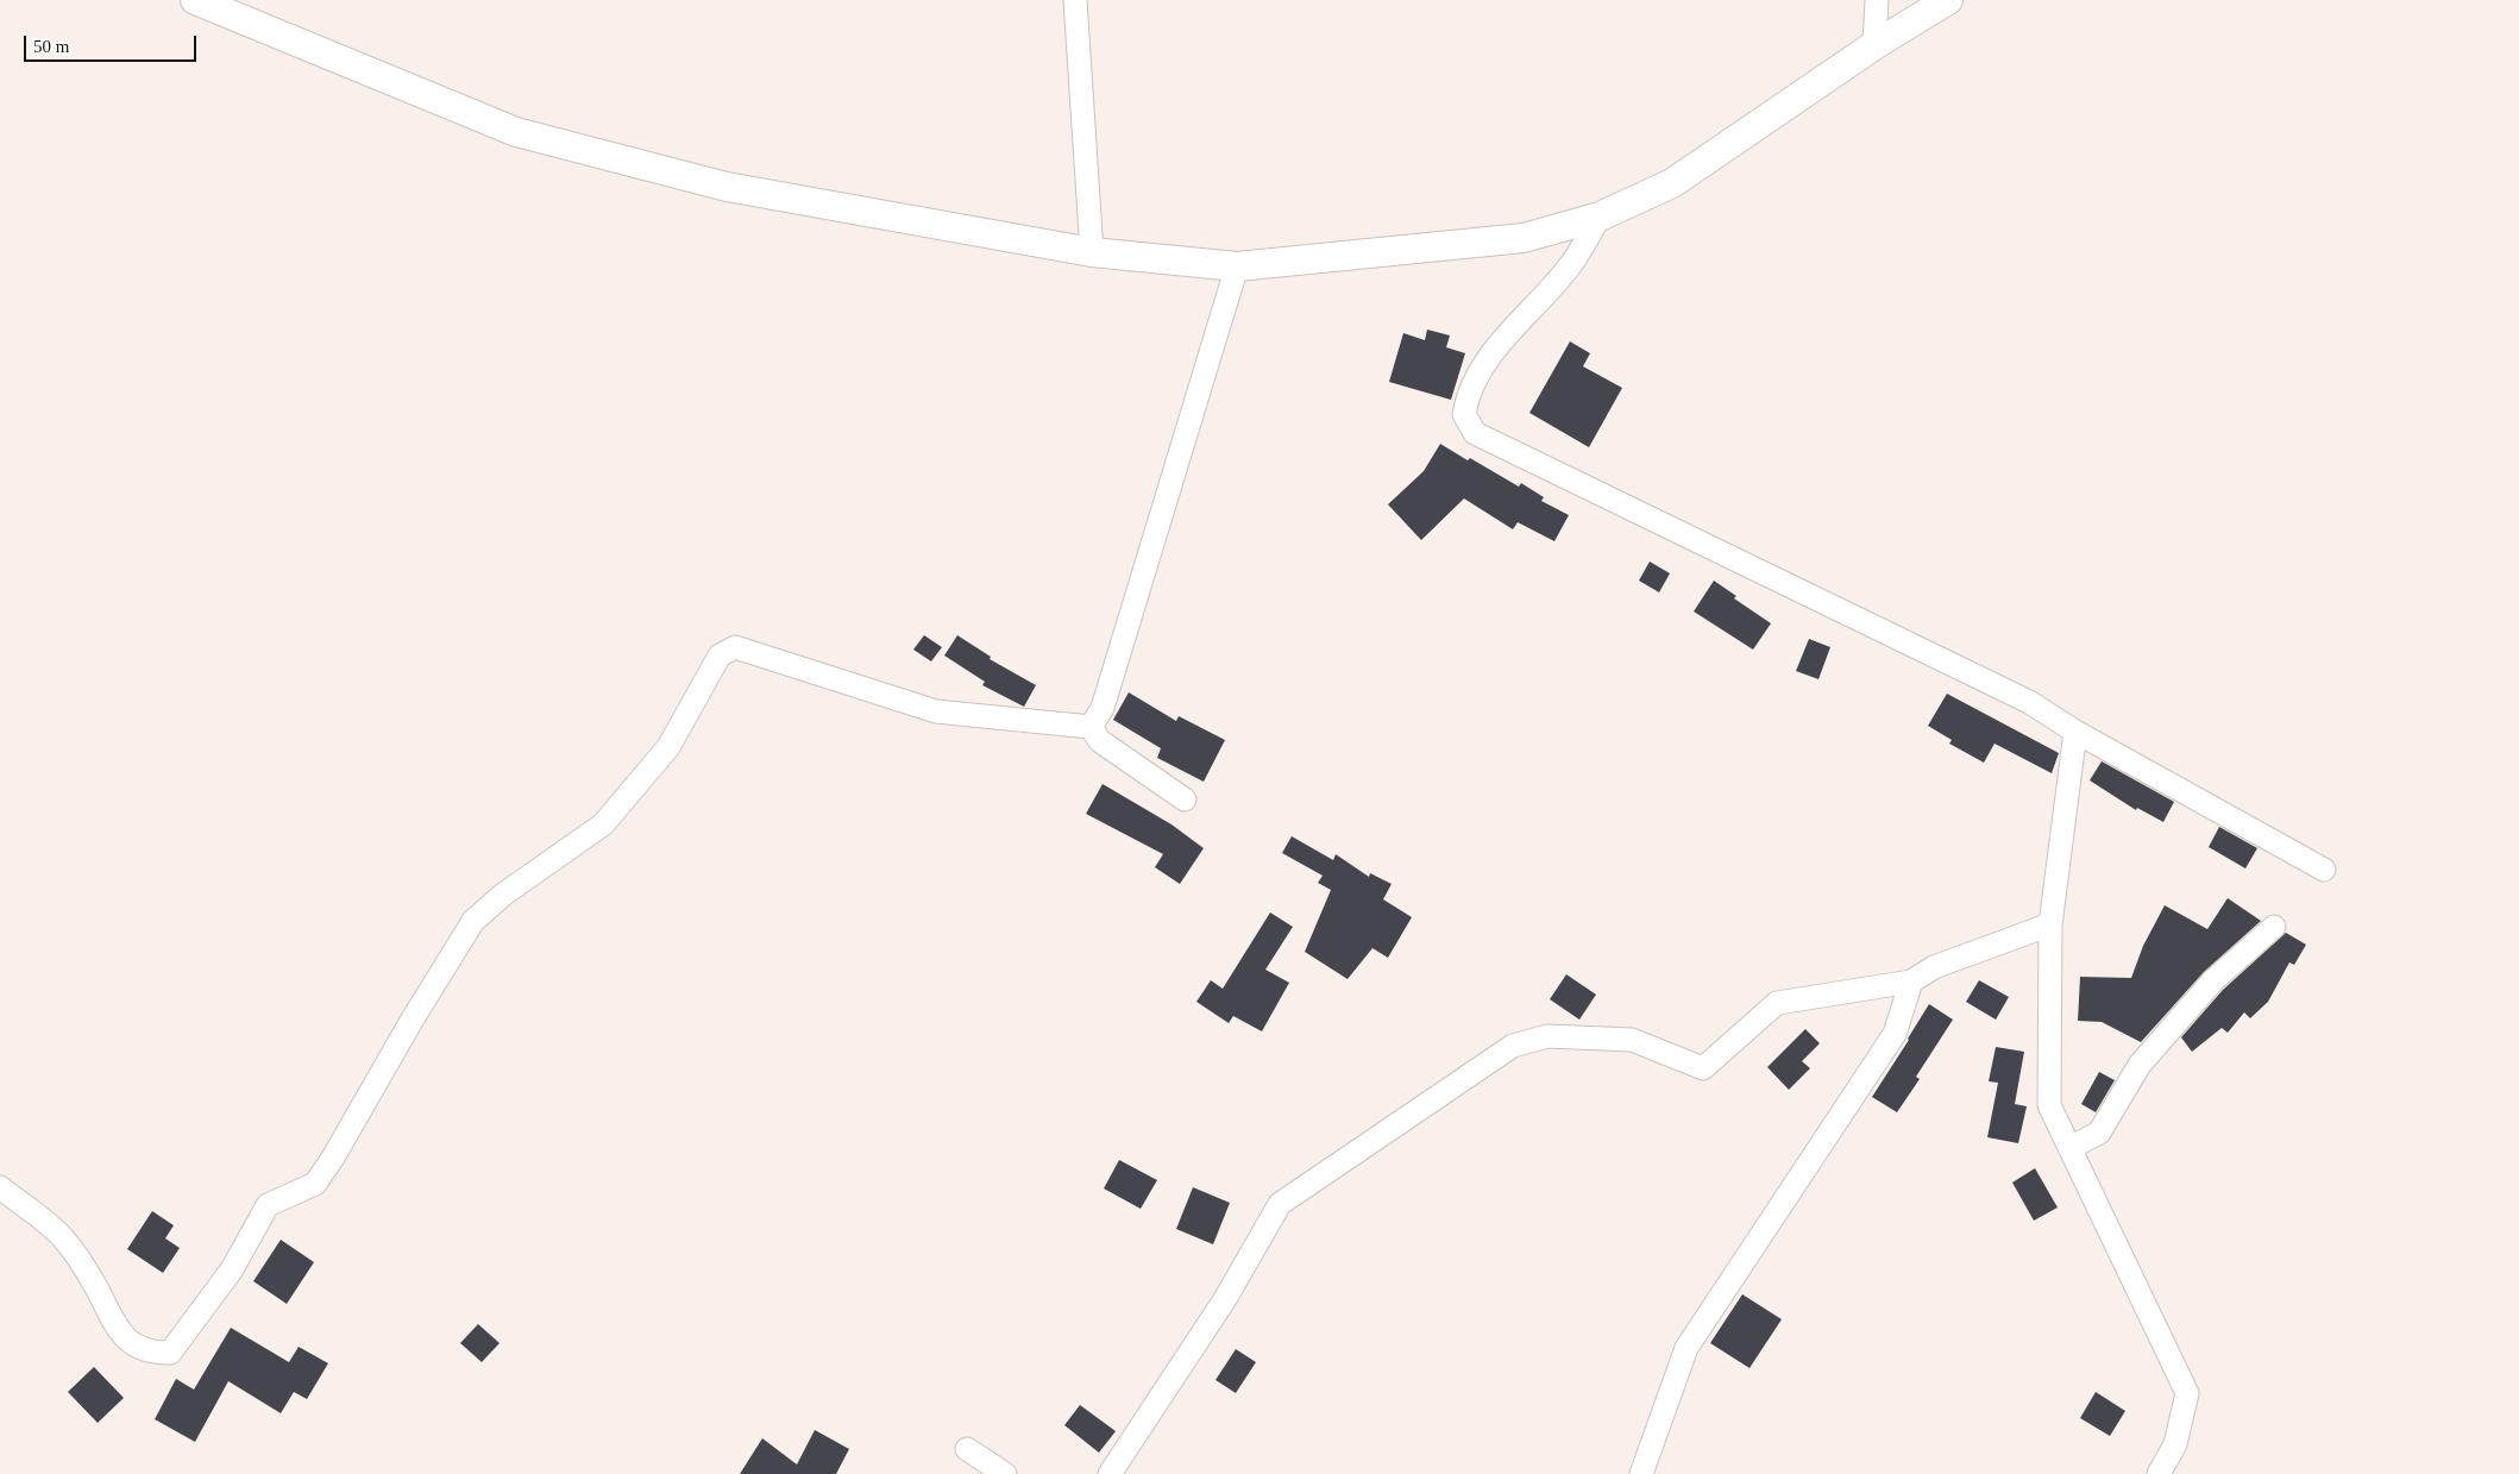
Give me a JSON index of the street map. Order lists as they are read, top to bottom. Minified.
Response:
{"scale_bar":"50 m"}
